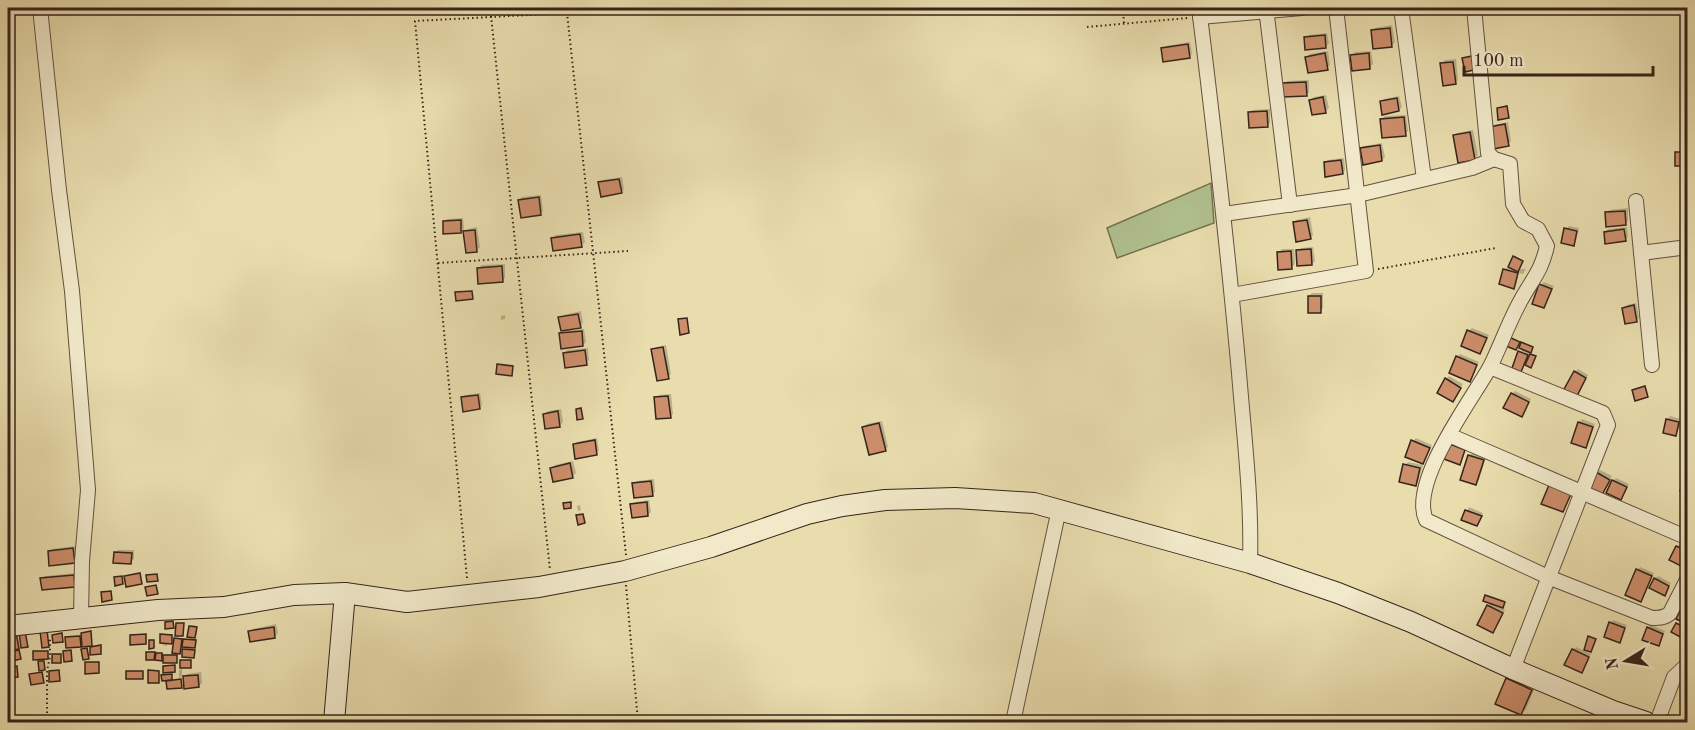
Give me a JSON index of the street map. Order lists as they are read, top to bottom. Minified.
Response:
{"scale_bar":"100 m","north":"left"}
